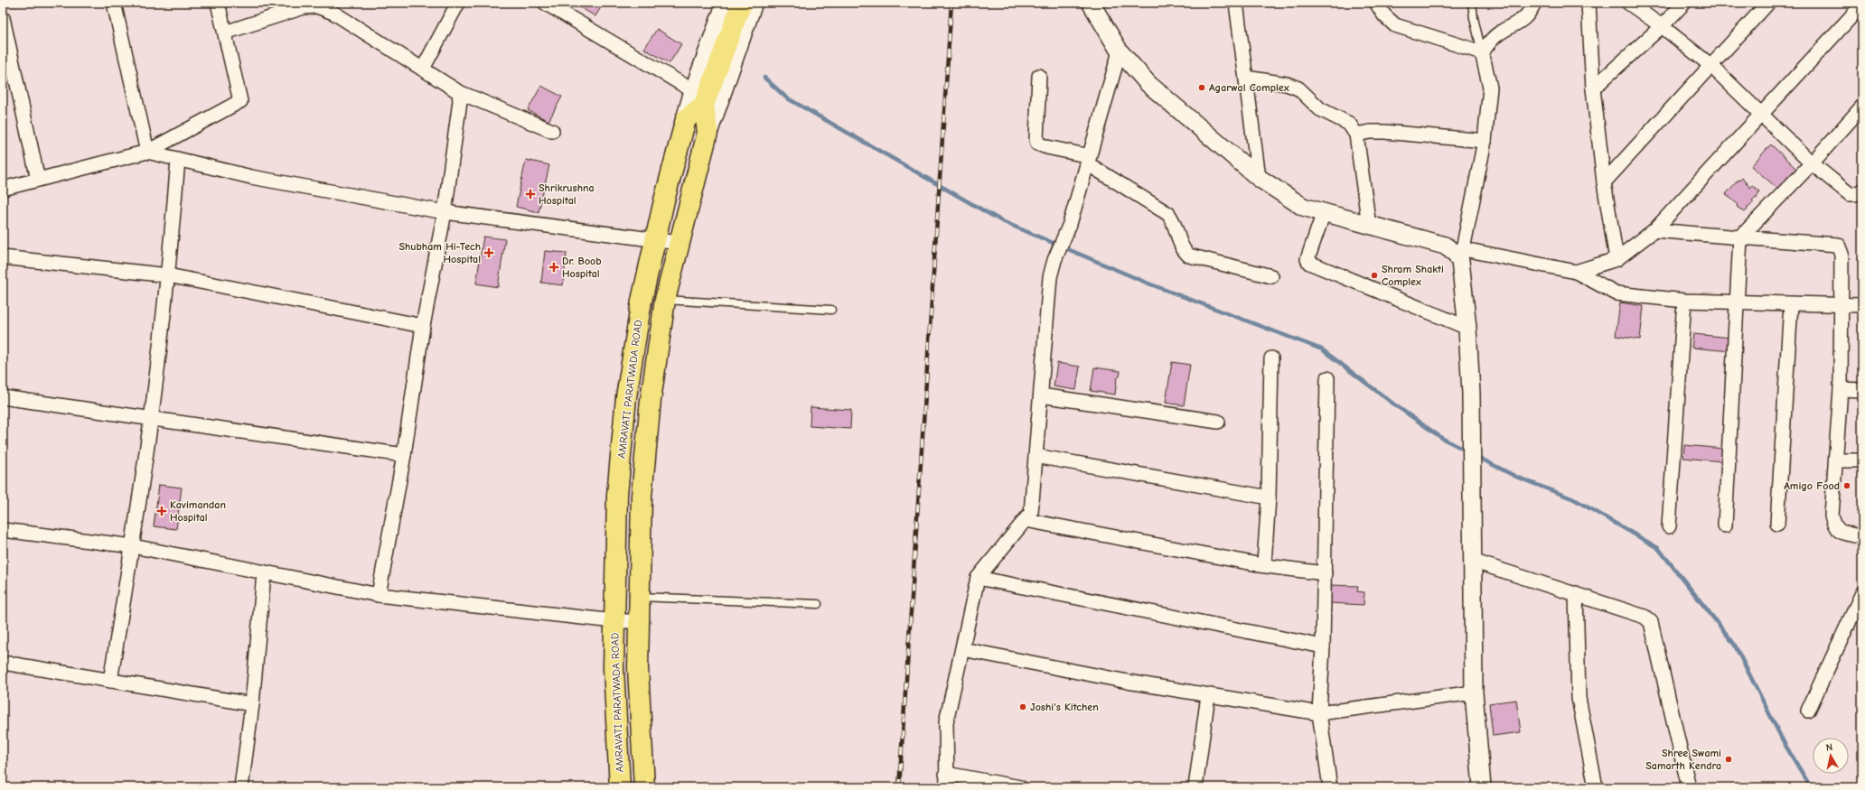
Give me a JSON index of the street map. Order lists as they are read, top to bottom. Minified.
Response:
{"streets":{"main road":["AMRAVATI PARATWADA ROAD"]},"places":{"other":["Agarwal Complex","Shram Shakti Complex","Amigo Food","Joshi's Kitchen","Shree Swami Samarth Kendra"],"health":["Shrikrushna Hospital","Shubham Hi-Tech Hospital","Dr. Boob Hospital","Kavimandan Hospital"]},"north":"top"}
